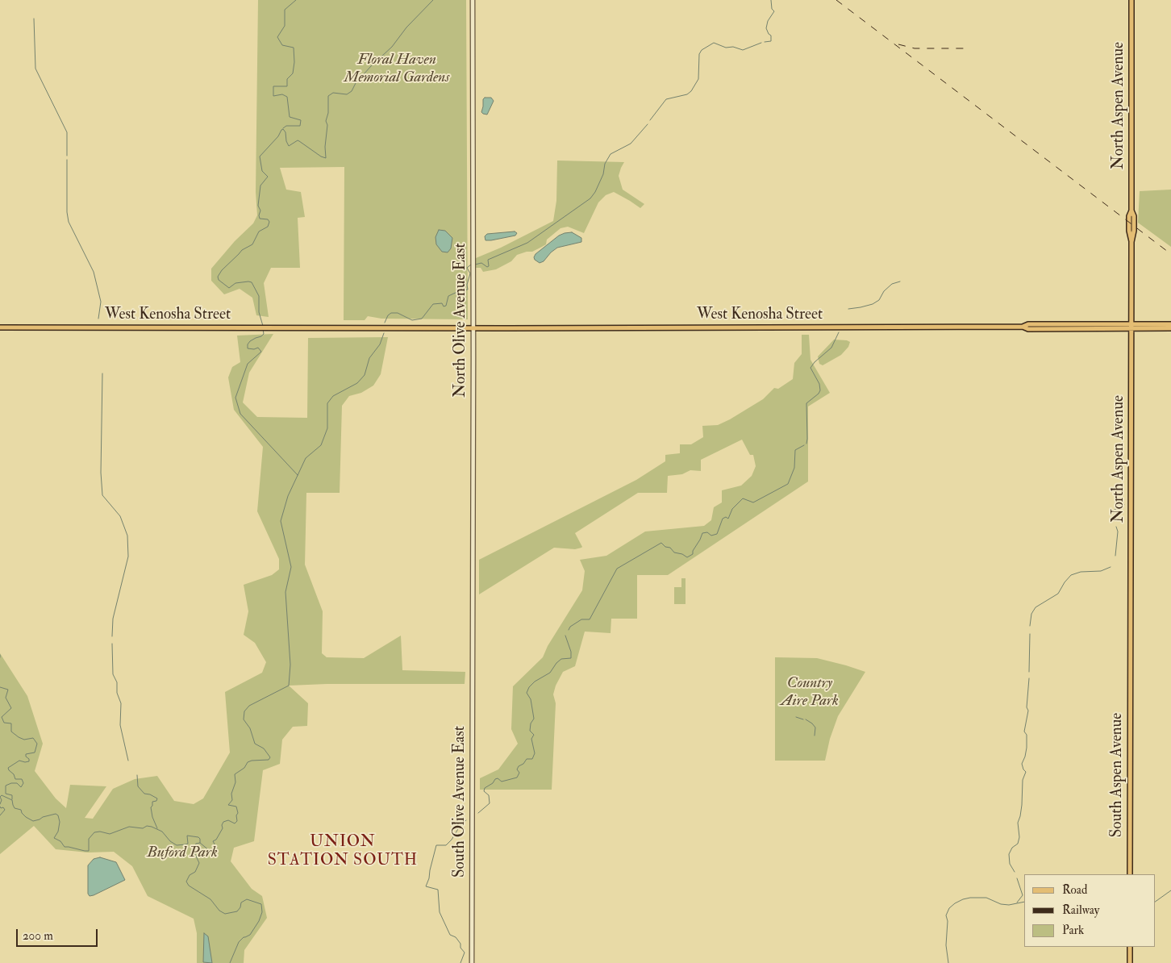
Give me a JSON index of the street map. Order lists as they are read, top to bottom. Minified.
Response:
{"streets":{"main road":["North Aspen Avenue","West Kenosha Street","South Aspen Avenue"],"street":["North Olive Avenue East","South Olive Avenue East"]},"crossings":[["North Aspen Avenue","West Kenosha Street"],["North Aspen Avenue","South Aspen Avenue"],["West Kenosha Street","North Olive Avenue East"],["North Olive Avenue East","South Olive Avenue East"]],"districts":["UNION STATION SOUTH"],"parks":["Floral Haven Memorial Gardens","Country Aire Park","Buford Park"],"legend":["Road","Railway","Park"],"scale_bar":"200 m"}
